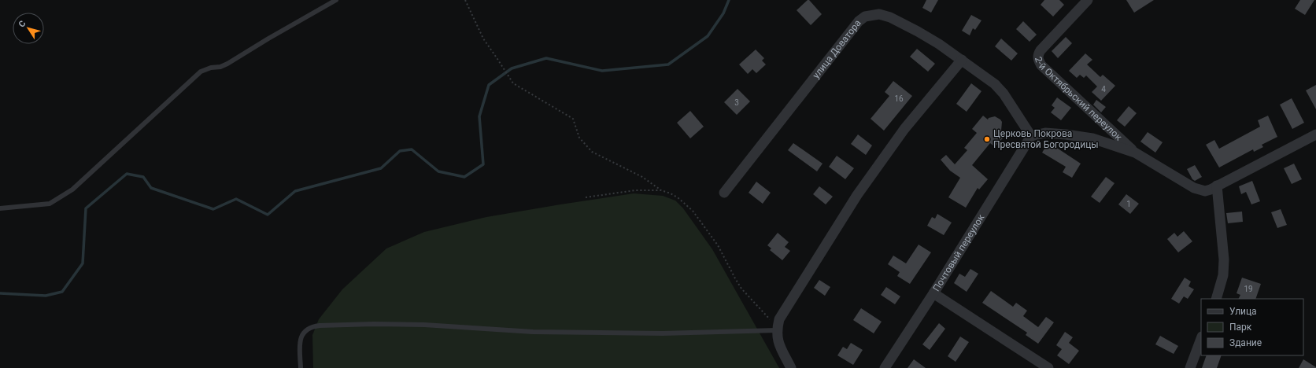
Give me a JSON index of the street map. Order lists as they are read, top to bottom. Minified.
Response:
{"streets":{"street":["улица Доватора","2-й Октябрьский переулок","Почтовый переулок"]},"crossings":[["улица Доватора","Почтовый переулок"]],"places":["Церковь Покрова Пресвятой Богородицы"],"house_numbers":["4","16","3","1","19"],"legend":["Улица","Парк","Здание"],"north":"top left"}
